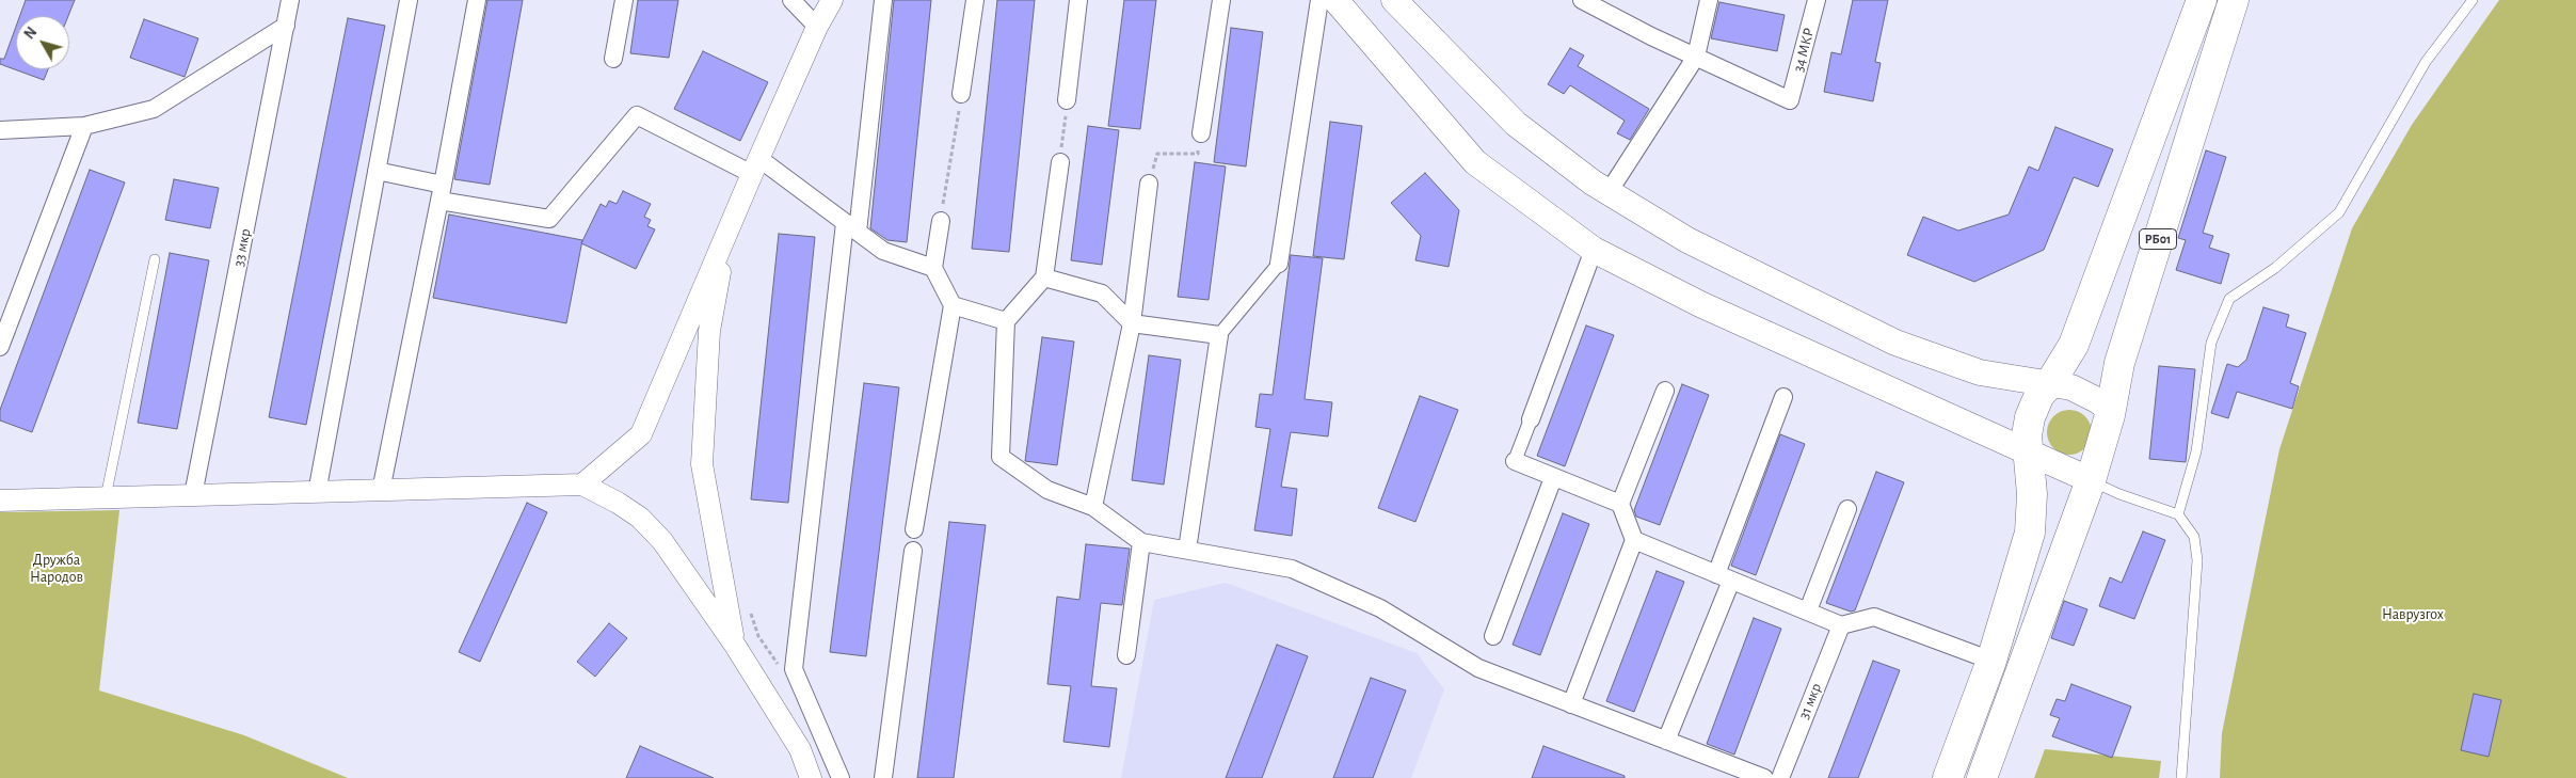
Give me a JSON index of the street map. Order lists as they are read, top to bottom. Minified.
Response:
{"streets":{"highway":["РБ01"],"street":["34 МКР","33 мкр","31 мкр"]},"parks":["Дружба Народов","Наврузгох"],"north":"top left"}
